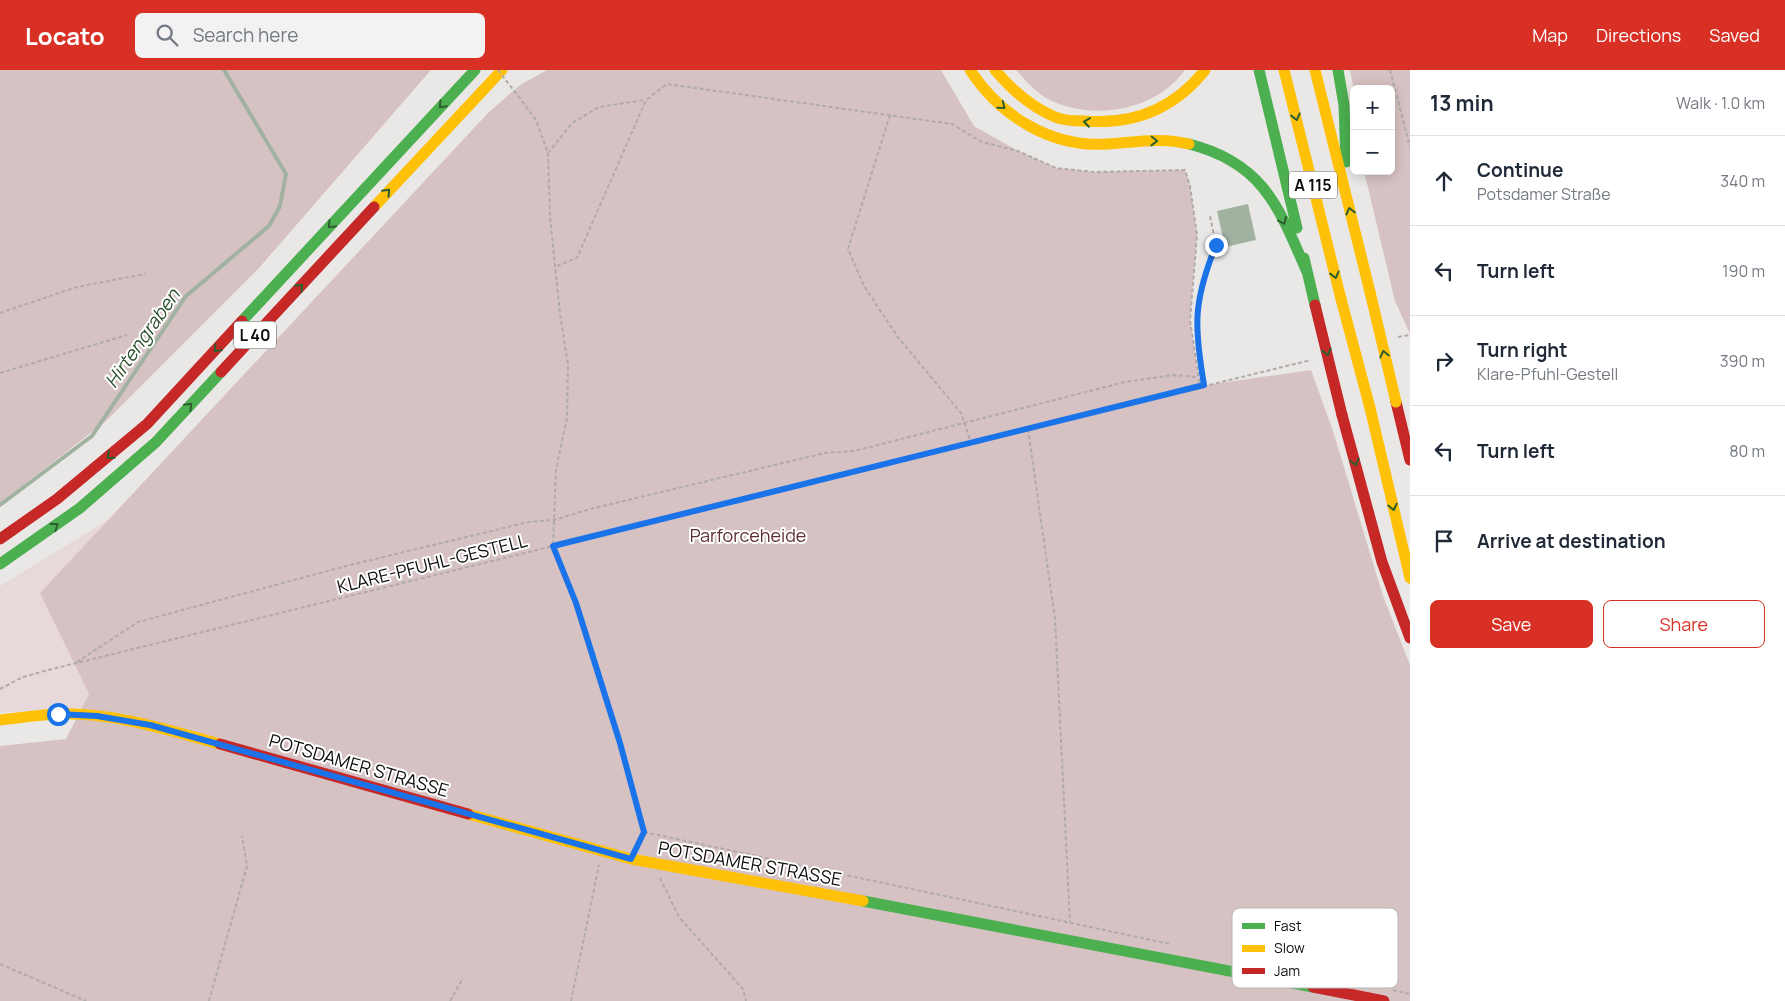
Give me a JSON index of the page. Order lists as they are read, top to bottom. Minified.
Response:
{"streets":{"main road":["A 115","L 40","POTSDAMER STRASSE"],"path":["KLARE-PFUHL-GESTELL"]},"water":["Hirtengraben"],"parks":["Parforceheide"],"legend":["Fast","Slow","Jam"],"page":{"header":"Locato","search":"Search here","nav":["Map","Directions","Saved"],"heading":["13 min","Walk · 1.0 km"],"map_buttons":["+","−"],"list":[["Continue","Potsdamer Straße","340 m"],["Turn left","190 m"],["Turn right","Klare-Pfuhl-Gestell","390 m"],["Turn left","80 m"],"Arrive at destination"],"buttons":["Save","Share"]}}
